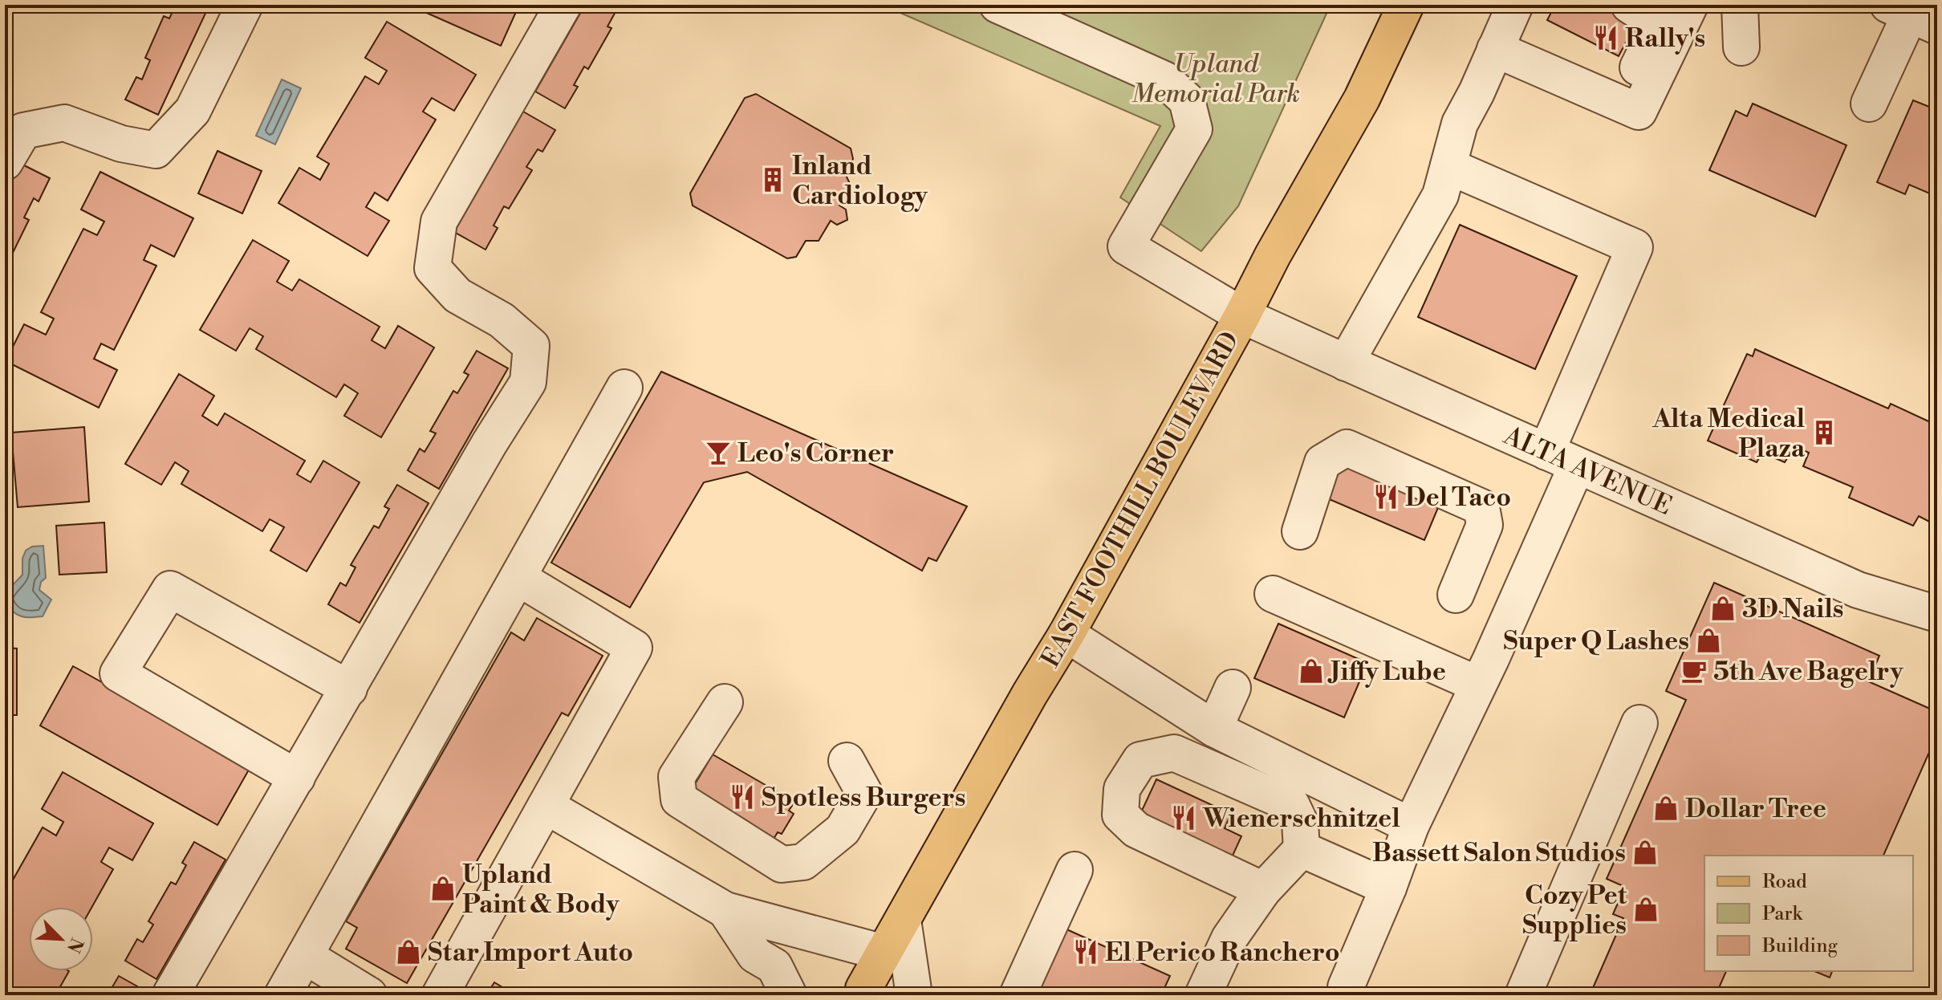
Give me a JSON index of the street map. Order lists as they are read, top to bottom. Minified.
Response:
{"streets":{"main road":["EAST FOOTHILL BOULEVARD"],"street":["ALTA AVENUE"]},"crossings":[["ALTA AVENUE","EAST FOOTHILL BOULEVARD"]],"parks":["Upland Memorial Park"],"places":{"restaurant":["Rally's","Del Taco","Spotless Burgers","Wienerschnitzel","El Perico Ranchero"],"building":["Inland Cardiology","Alta Medical Plaza"],"bar":["Leo's Corner"],"shop":["3D Nails","Super Q Lashes","Jiffy Lube","Dollar Tree","Bassett Salon Studios","Upland Paint & Body","Cozy Pet Supplies","Star Import Auto"],"cafe":["5th Ave Bagelry"]},"legend":["Road","Park","Building"],"north":"bottom right"}
